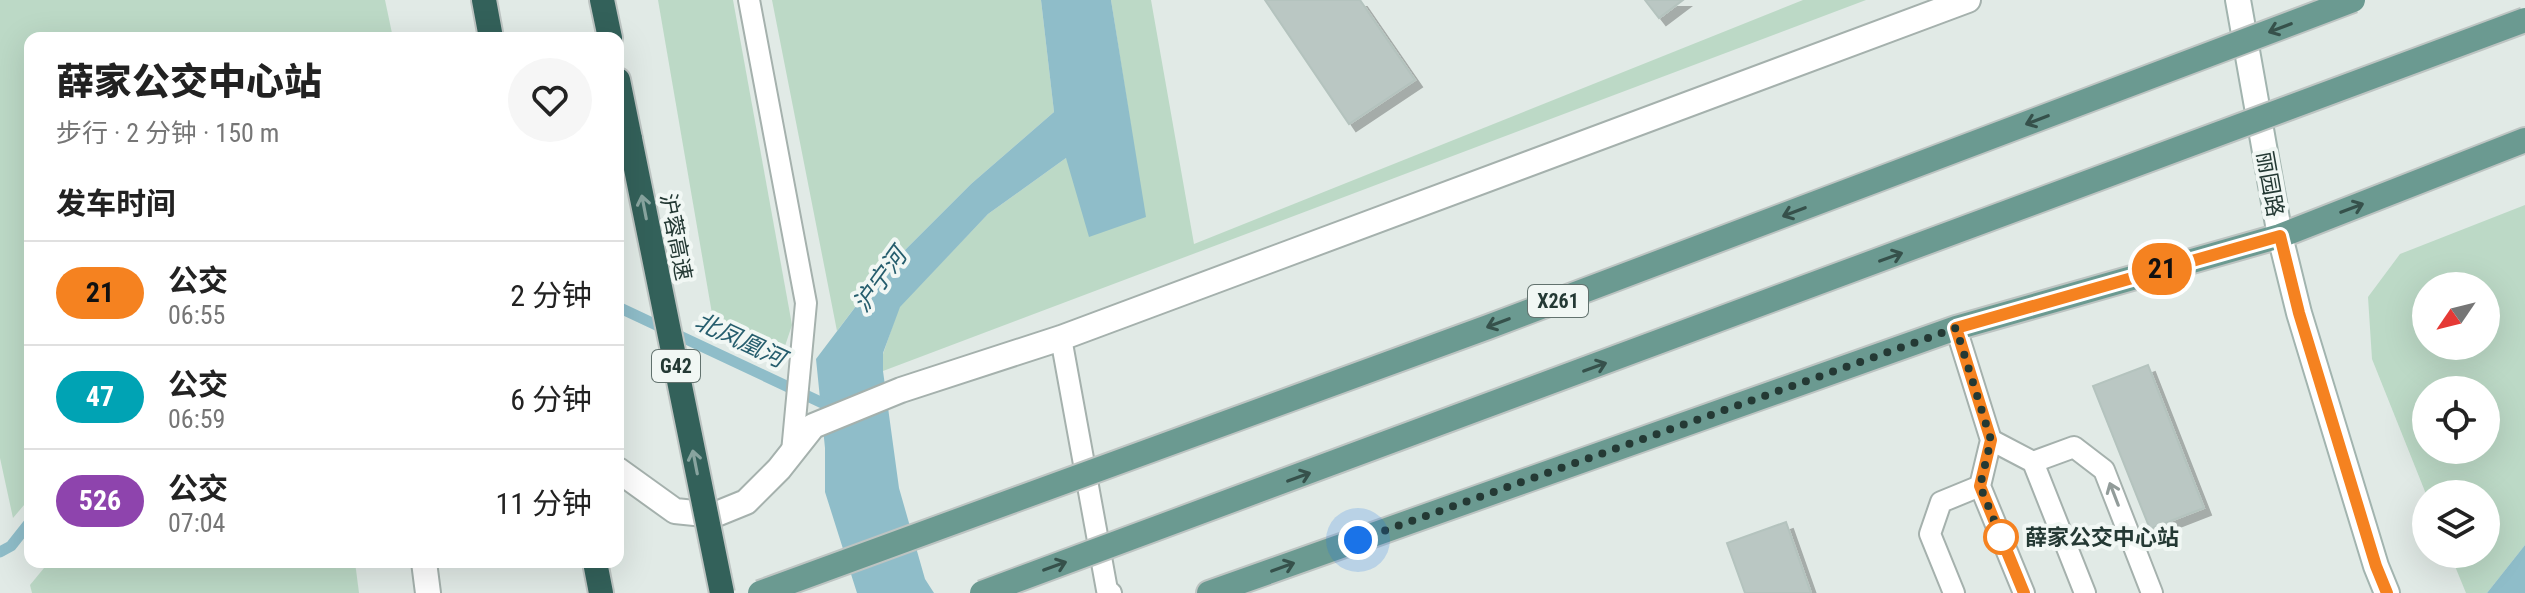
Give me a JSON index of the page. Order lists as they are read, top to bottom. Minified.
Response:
{"streets":{"highway":["沪蓉高速","G42"],"main road":["X261"],"street":["丽园路"]},"one_way":["沪蓉高速"],"water":["沪宁河","北凤凰河"],"places":["薛家公交中心站"],"lines":["bus line 21"],"north":"bottom left","page":{"on_map":"21","heading":[["薛家公交中心站","步行 · 2 分钟 · 150 m"],"发车时间"],"list":[{"mark":"21","name":"公交","note":"06:55","value":"2 分钟"},{"mark":"47","name":"公交","note":"06:59","value":"6 分钟"},{"mark":"526","name":"公交","note":"07:04","value":"11 分钟"}]}}
